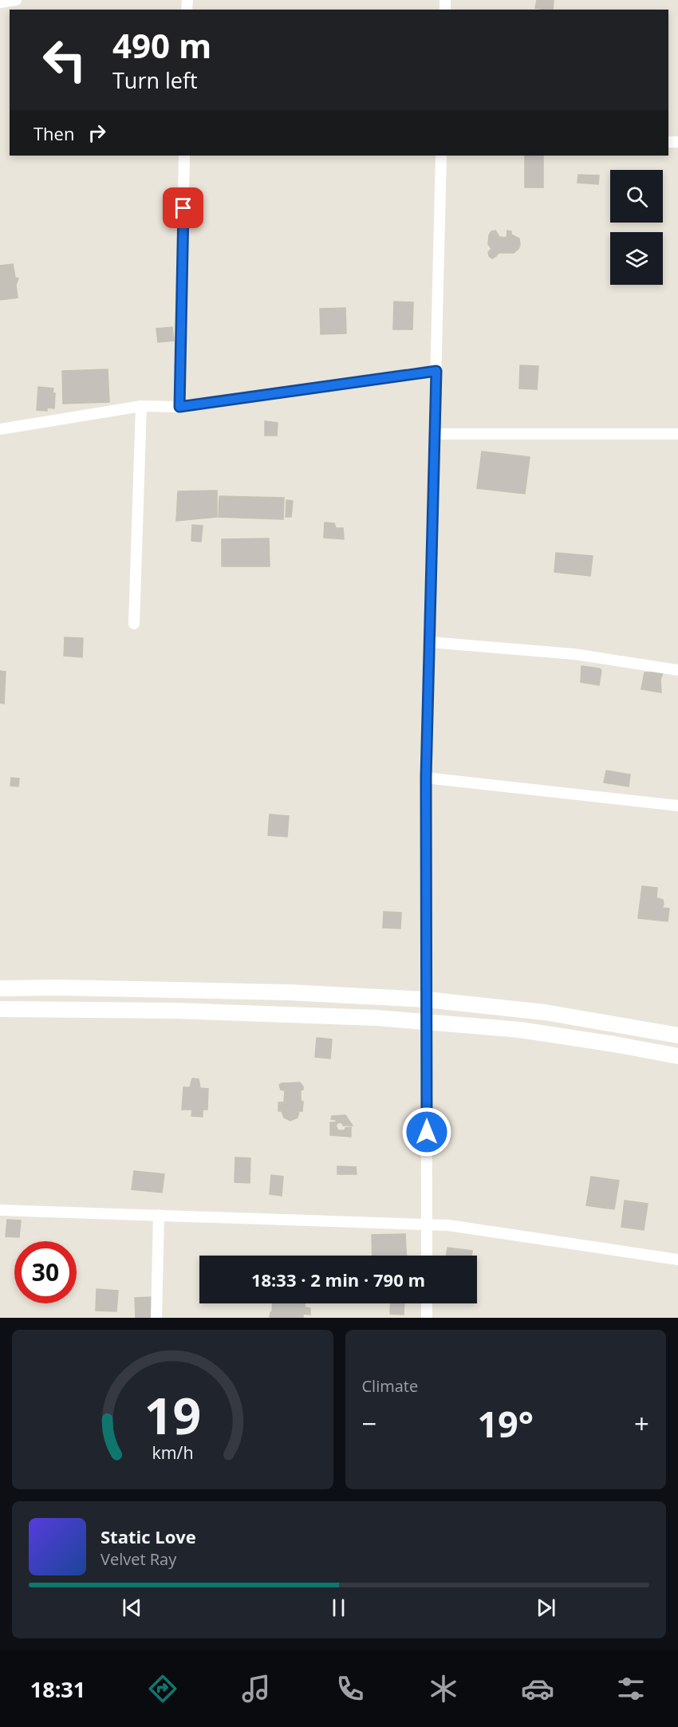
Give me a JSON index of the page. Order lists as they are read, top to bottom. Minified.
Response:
{"page":{"turn":["490 m","Turn left"],"then":"Then","limit":"30","trip":"18:33 · 2 min · 790 m","tile":"Climate","heat":["−","19°","+"],"song":["Static Love","Velvet Ray"],"tabs":"18:31","gauge":["19","km/h"]}}
